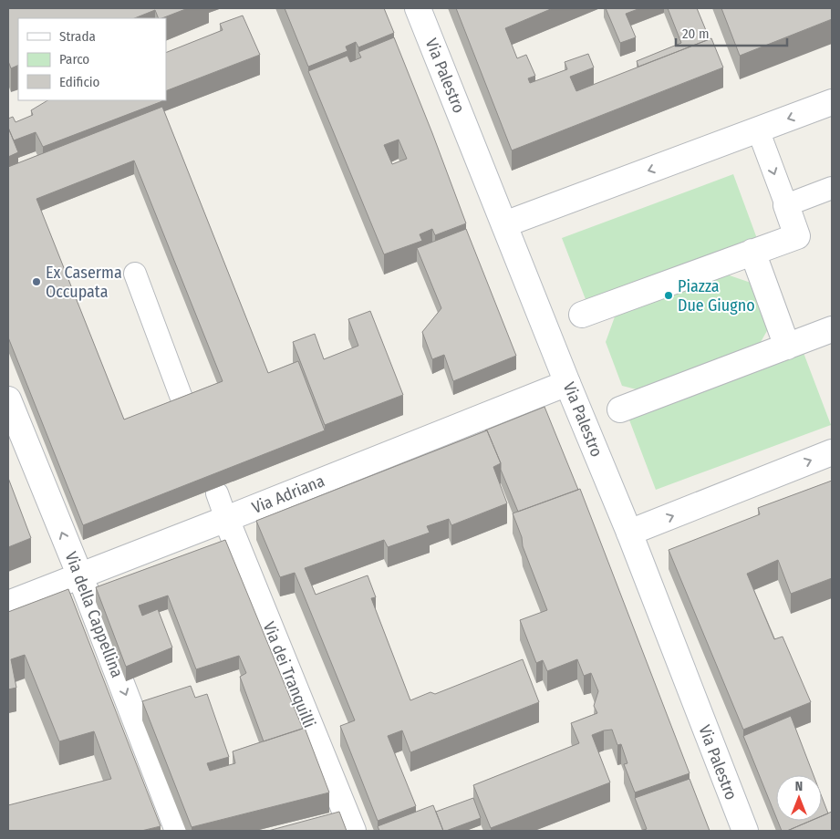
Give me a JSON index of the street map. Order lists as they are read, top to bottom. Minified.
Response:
{"streets":{"street":["Via Palestro","Via Adriana","Via della Cappellina","Via dei Tranquilli"]},"crossings":[["Via Palestro","Via Adriana"],["Via Adriana","Via della Cappellina"],["Via Adriana","Via dei Tranquilli"]],"places":["Ex Caserma Occupata","Piazza Due Giugno"],"legend":["Strada","Parco","Edificio"],"scale_bar":"20 m","north":"top"}
